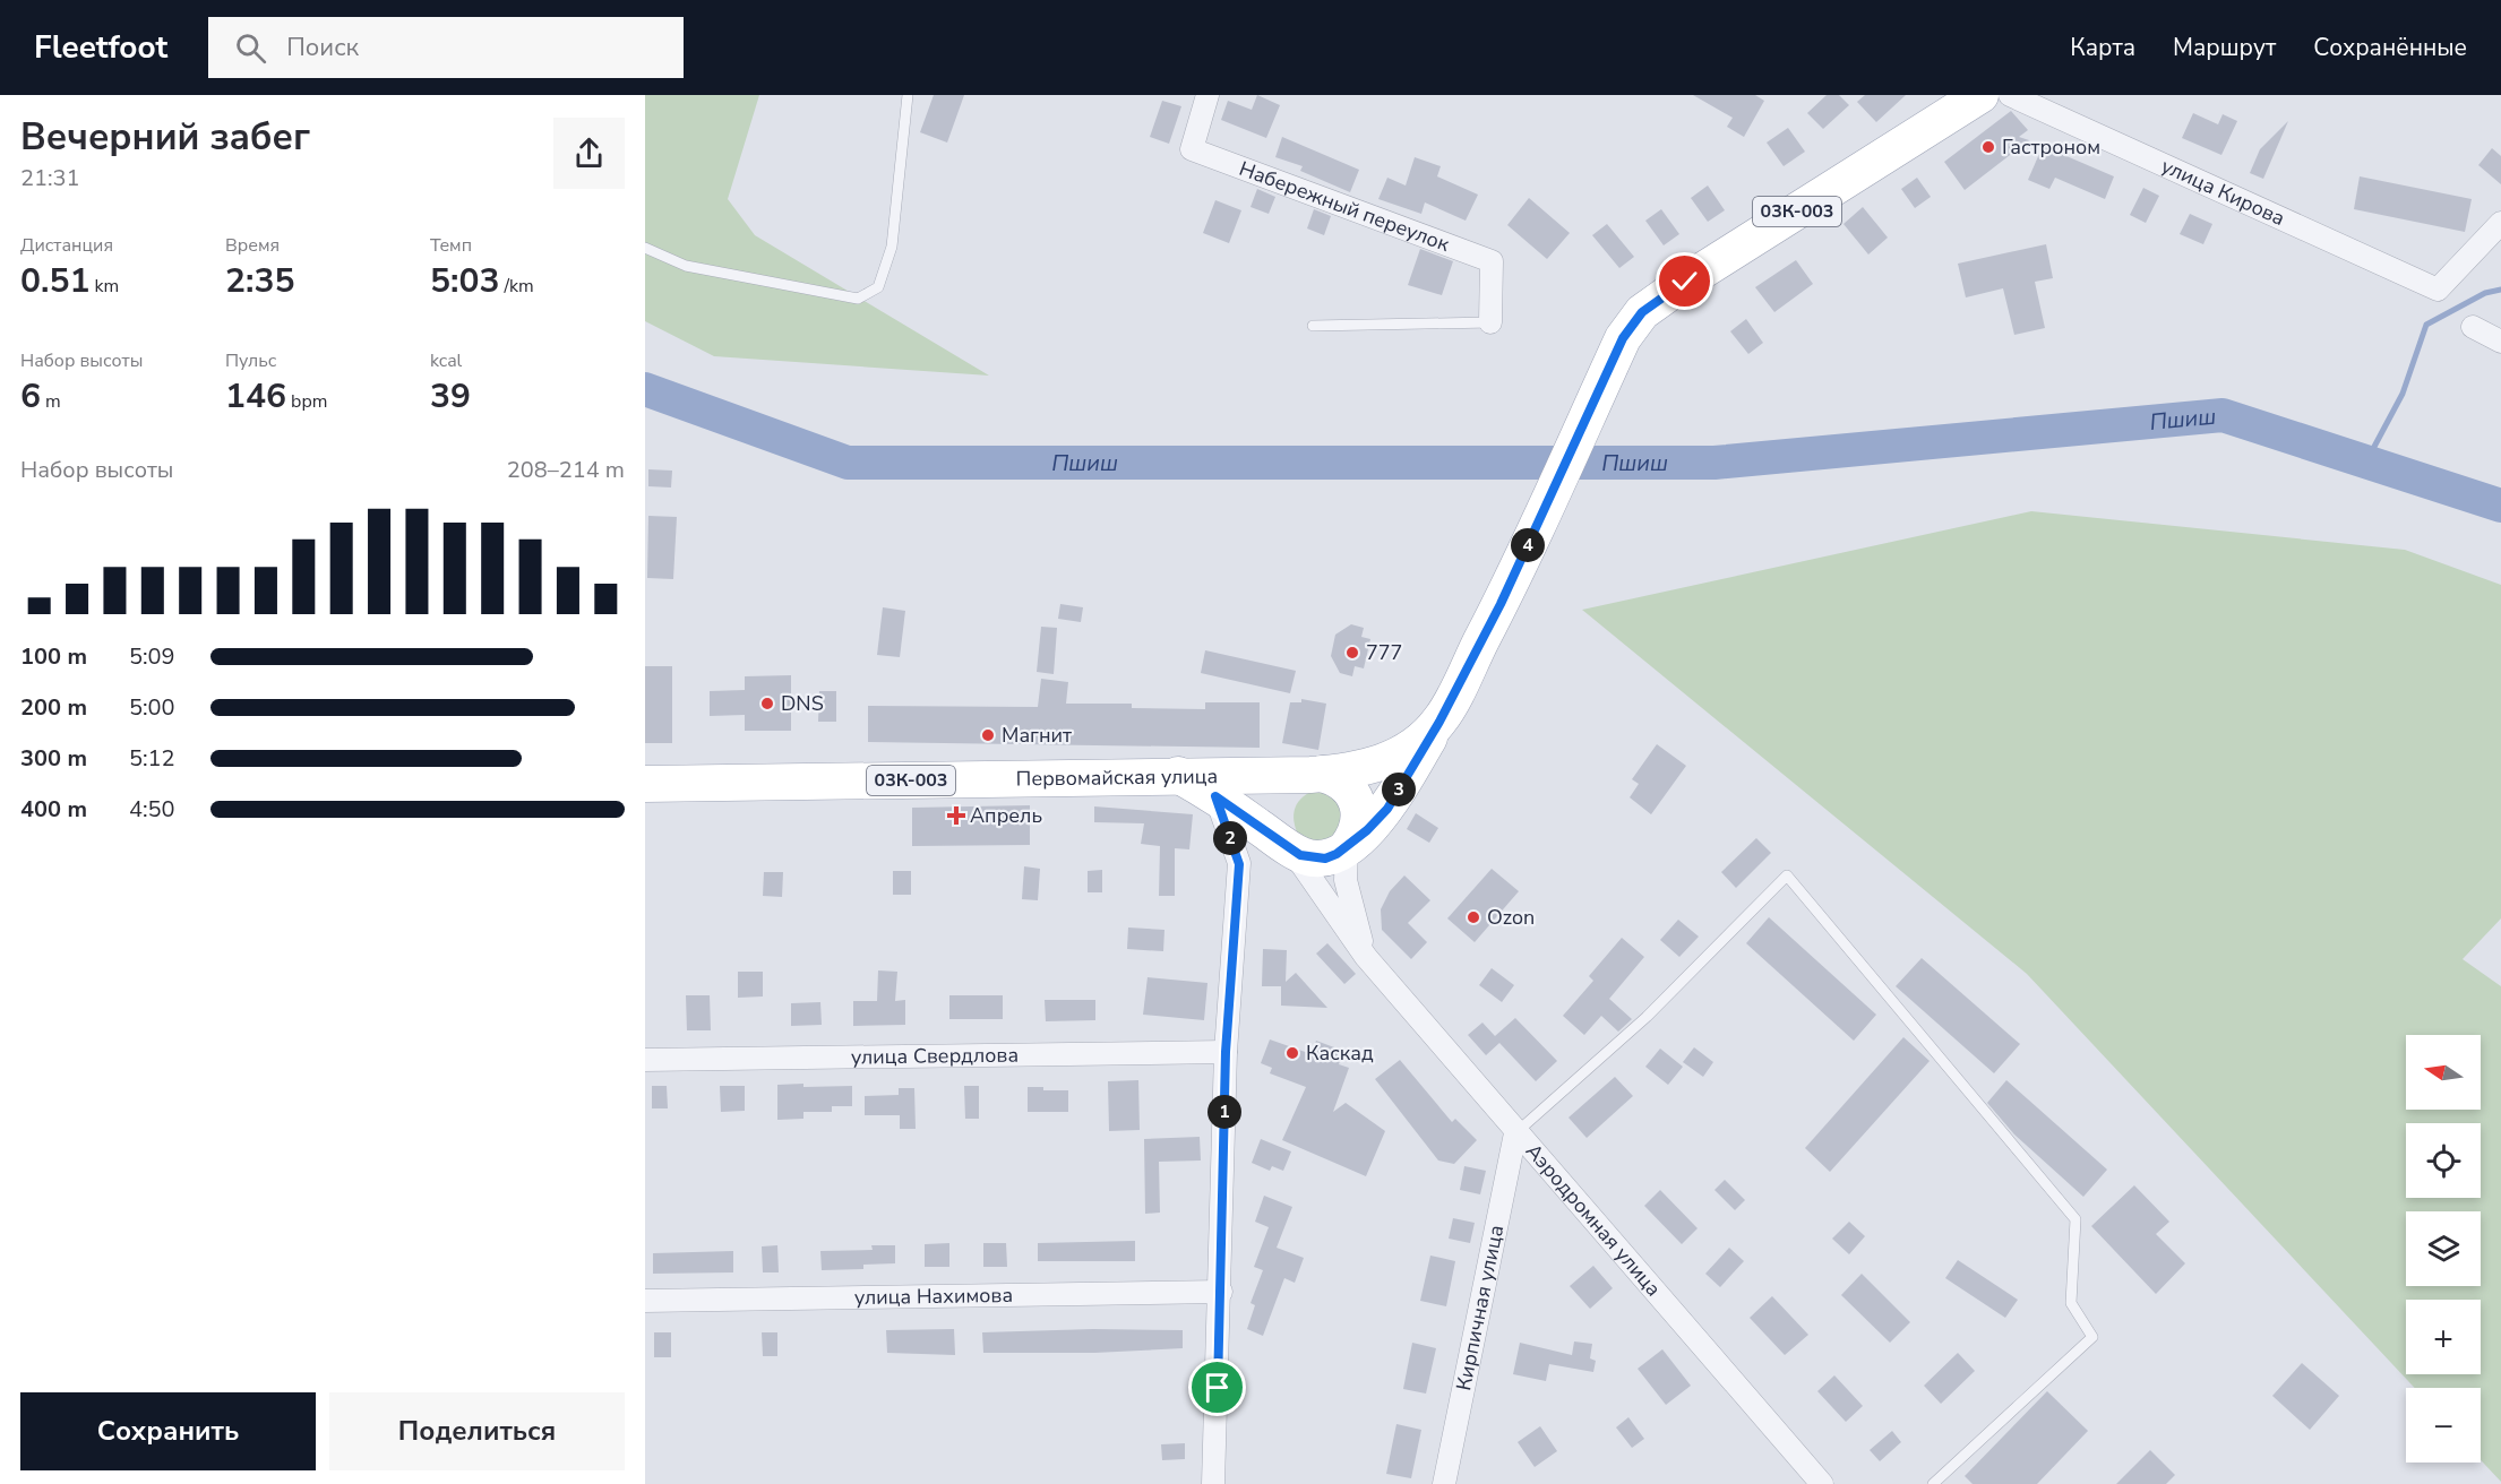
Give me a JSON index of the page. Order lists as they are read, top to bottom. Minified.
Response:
{"streets":{"main road":["03К-003","Первомайская улица"],"street":["улица Кирова","Набережный переулок","улица Свердлова","Аэродромная улица","улица Нахимова","Кирпичная улица"]},"crossings":[["03К-003","Первомайская улица"],["03К-003","Аэродромная улица"],["Первомайская улица","Аэродромная улица"],["Аэродромная улица","Кирпичная улица"]],"water":["Пшиш"],"places":{"other":["Гастроном","777","DNS","Магнит","Ozon","Каскад"],"health":["Апрель"]},"north":"left","page":{"header":"Fleetfoot","search":"Поиск","nav":["Карта","Маршрут","Сохранённые"],"heading":["Вечерний забег","21:31"],"stats":[["Дистанция","0.51 km"],["Время","2:35"],["Темп","5:03 /km"],["Набор высоты","6 m"],["Пульс","146 bpm"],["kcal","39"]],"chart":["Набор высоты","208–214 m"],"pins":["4","3","2","1"],"list":[{"name":"100 m","note":"5:09"},{"name":"200 m","note":"5:00"},{"name":"300 m","note":"5:12"},{"name":"400 m","note":"4:50"}],"map_buttons":["+","−"],"buttons":["Сохранить","Поделиться"]}}
